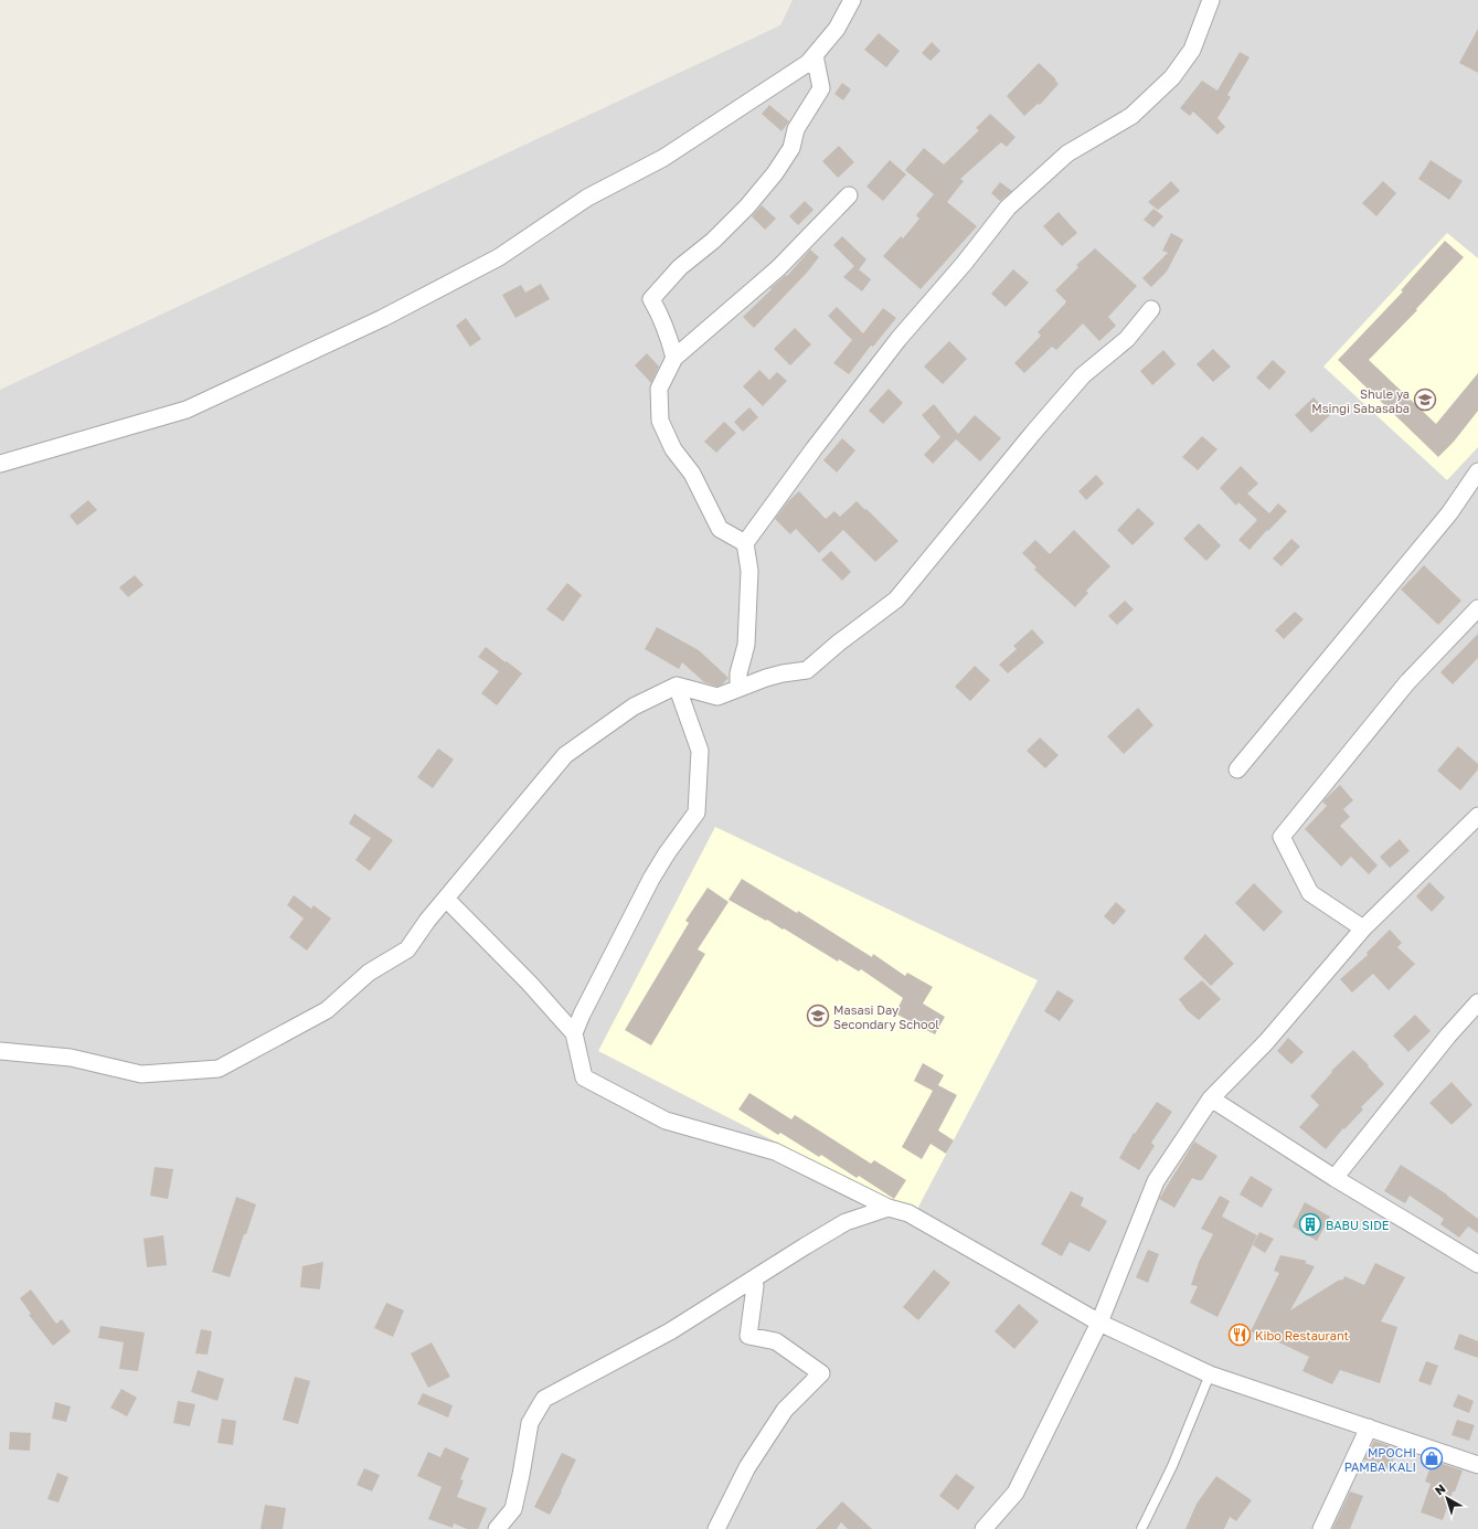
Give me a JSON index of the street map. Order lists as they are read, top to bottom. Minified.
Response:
{"places":{"school or university":["Shule ya Msingi Sabasaba","Masasi Day Secondary School"],"building":["BABU SIDE"],"restaurant":["Kibo Restaurant"],"shop":["MPOCHI PAMBA KALI"]},"north":"top left"}
